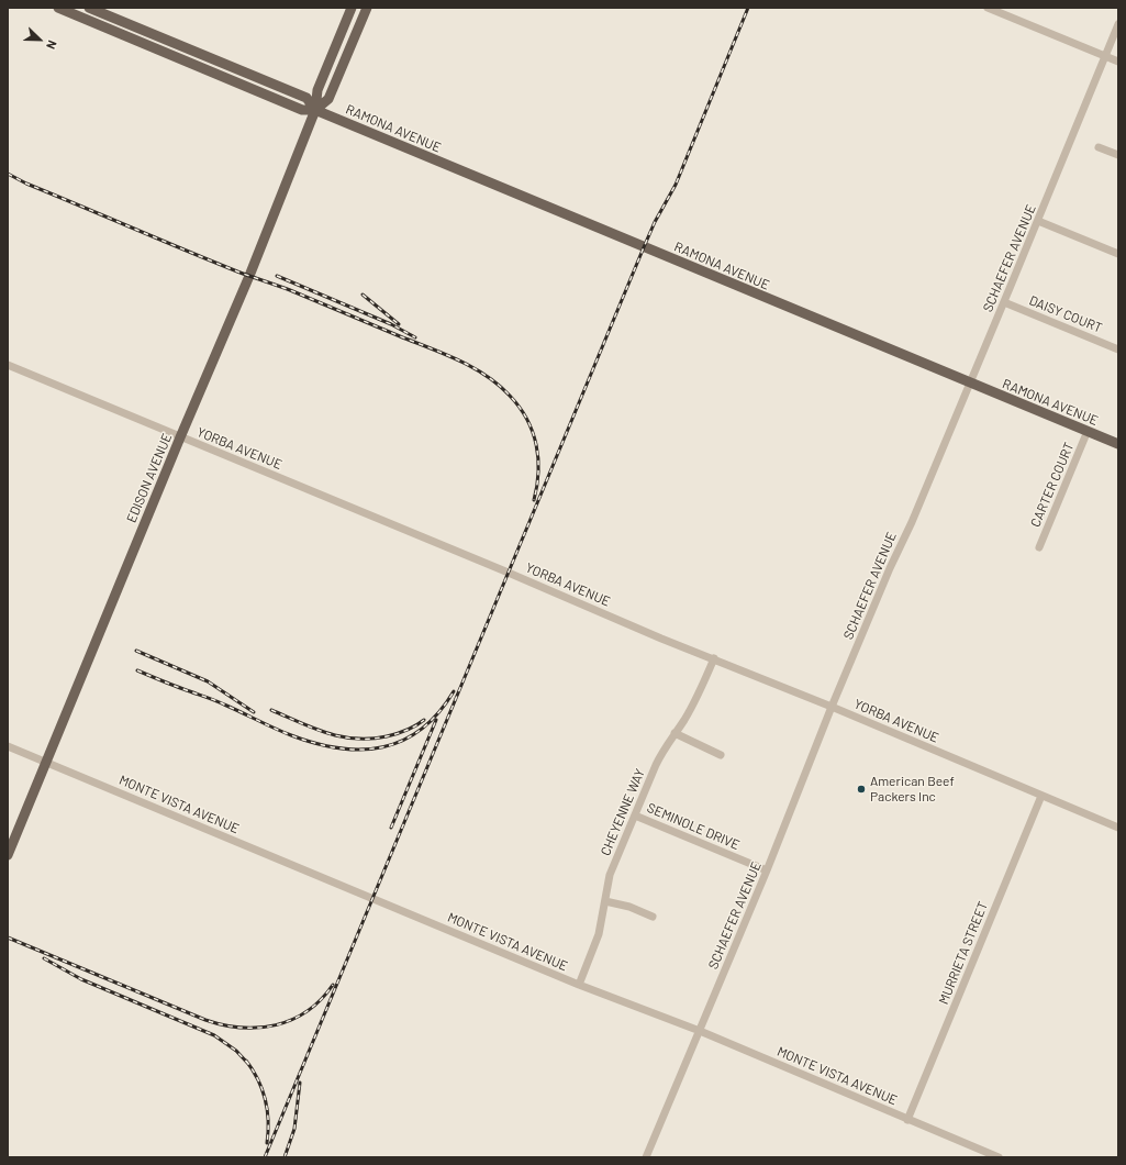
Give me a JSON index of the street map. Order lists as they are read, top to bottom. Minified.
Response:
{"streets":{"main road":["RAMONA AVENUE","EDISON AVENUE"],"street":["SCHAEFER AVENUE","DAISY COURT","YORBA AVENUE","CARTER COURT","MONTE VISTA AVENUE","CHEYENNE WAY","SEMINOLE DRIVE","MURRIETA STREET"]},"crossings":[["RAMONA AVENUE","SCHAEFER AVENUE"],["RAMONA AVENUE","EDISON AVENUE"],["RAMONA AVENUE","CARTER COURT"],["SCHAEFER AVENUE","DAISY COURT"],["SCHAEFER AVENUE","YORBA AVENUE"],["SCHAEFER AVENUE","MONTE VISTA AVENUE"],["SCHAEFER AVENUE","SEMINOLE DRIVE"],["YORBA AVENUE","EDISON AVENUE"],["YORBA AVENUE","CHEYENNE WAY"],["YORBA AVENUE","MURRIETA STREET"],["EDISON AVENUE","MONTE VISTA AVENUE"],["MONTE VISTA AVENUE","CHEYENNE WAY"],["MONTE VISTA AVENUE","MURRIETA STREET"],["CHEYENNE WAY","SEMINOLE DRIVE"]],"places":["American Beef Packers Inc"],"north":"bottom right"}
